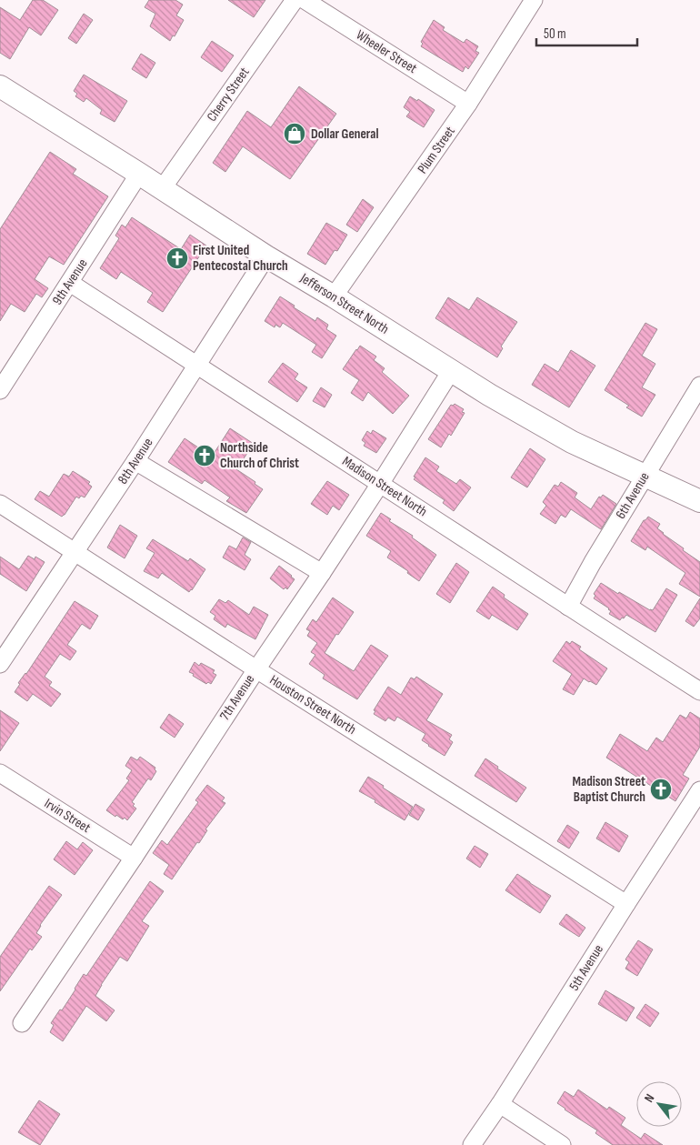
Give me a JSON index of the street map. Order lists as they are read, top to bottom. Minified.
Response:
{"streets":{"main road":["Jefferson Street North"],"street":["Wheeler Street","Cherry Street","Plum Street","9th Avenue","8th Avenue","Madison Street North","6th Avenue","7th Avenue","Houston Street North","Irvin Street","5th Avenue"]},"crossings":[["Wheeler Street","Plum Street"],["Cherry Street","Jefferson Street North"],["Plum Street","Jefferson Street North"],["9th Avenue","Jefferson Street North"],["9th Avenue","Madison Street North"],["Jefferson Street North","8th Avenue"],["Jefferson Street North","6th Avenue"],["Jefferson Street North","7th Avenue"],["8th Avenue","Madison Street North"],["8th Avenue","Houston Street North"],["Madison Street North","6th Avenue"],["Madison Street North","7th Avenue"],["7th Avenue","Houston Street North"],["7th Avenue","Irvin Street"],["Houston Street North","5th Avenue"]],"places":{"shop":["Dollar General"],"church":["First United Pentecostal Church","Northside Church of Christ","Madison Street Baptist Church"]},"scale_bar":"50 m","north":"top left"}
